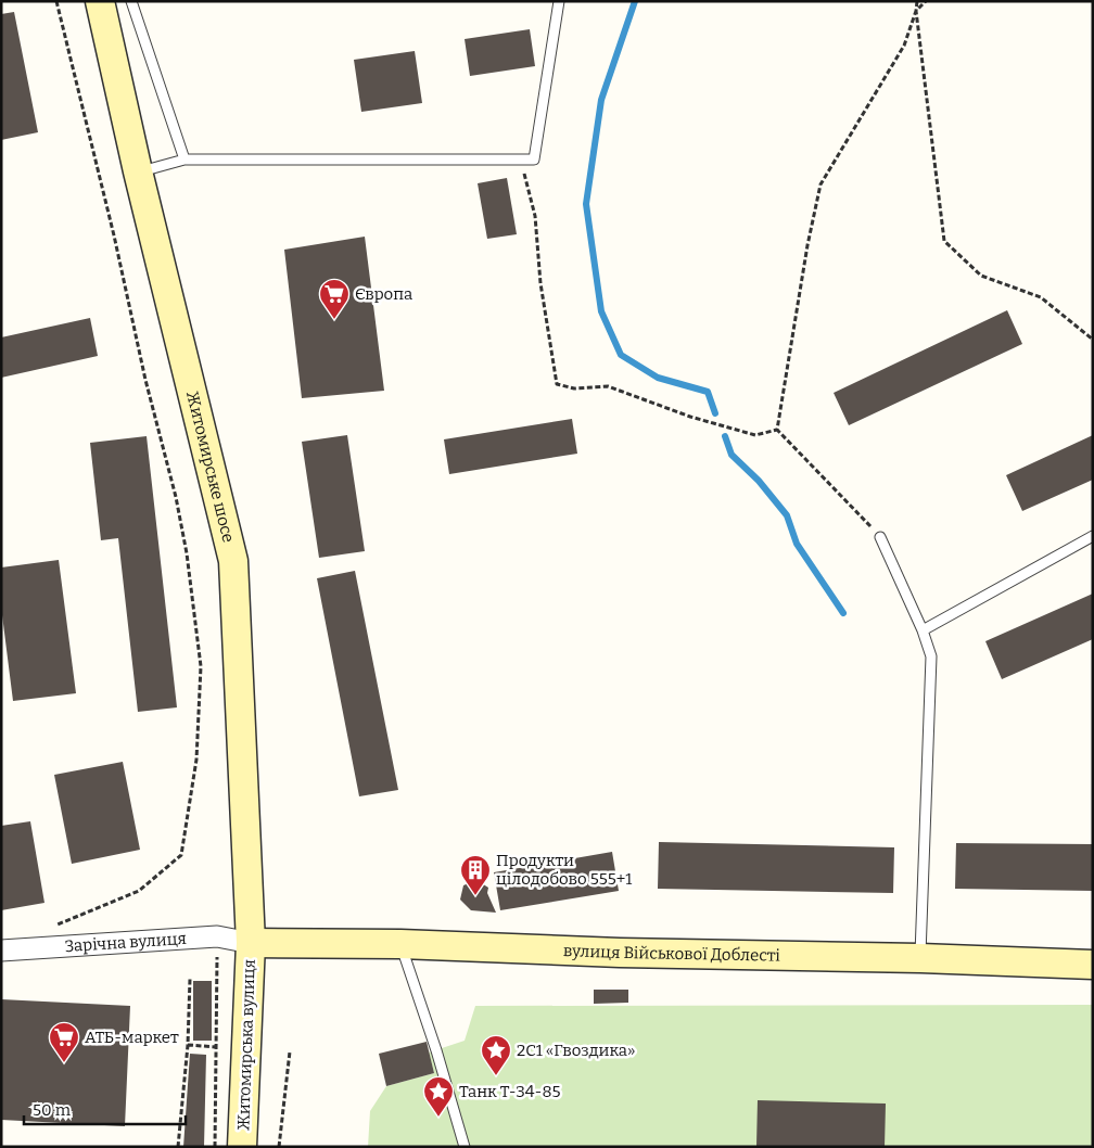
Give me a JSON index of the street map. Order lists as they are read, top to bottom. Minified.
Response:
{"streets":{"main road":["Житомирське шосе","вулиця Військової Доблесті","Житомирська вулиця"],"street":["Зарічна вулиця"]},"crossings":[["Житомирське шосе","Зарічна вулиця"],["Житомирське шосе","вулиця Військової Доблесті"],["Житомирське шосе","Житомирська вулиця"],["Зарічна вулиця","вулиця Військової Доблесті"],["Зарічна вулиця","Житомирська вулиця"],["вулиця Військової Доблесті","Житомирська вулиця"]],"places":{"supermarket":["Європа","АТБ-маркет"],"building":["Продукти цілодобово 555+1"],"place":["2С1 «Гвоздика»","Танк Т-34-85"]},"scale_bar":"50 m"}
